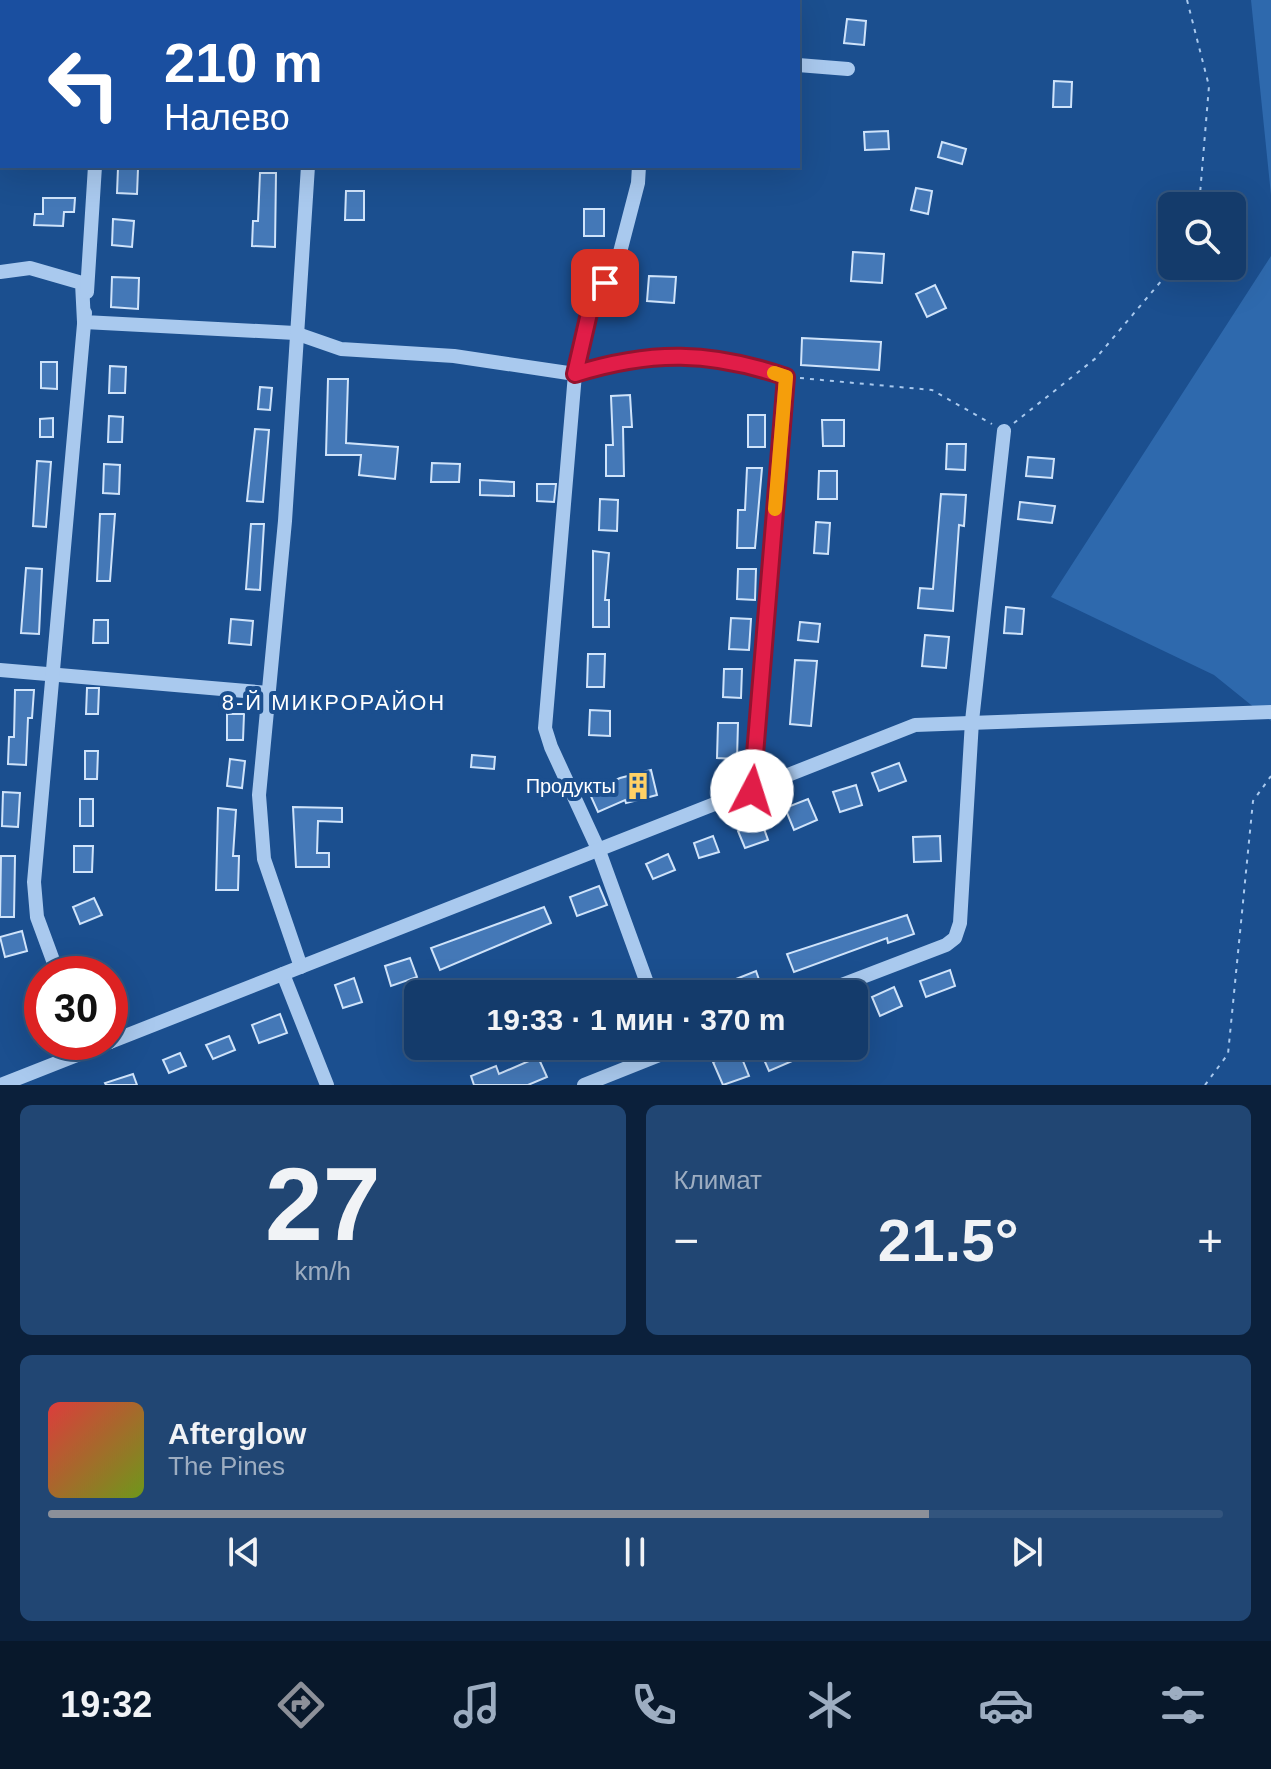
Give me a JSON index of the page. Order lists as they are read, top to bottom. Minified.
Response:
{"districts":["8-Й МИКРОРАЙОН"],"places":{"building":["Продукты"]},"page":{"turn":["210 m","Налево"],"limit":"30","trip":"19:33 · 1 мин · 370 m","tile":[["27","km/h"],"Климат"],"heat":["−","21.5°","+"],"song":["Afterglow","The Pines"],"tabs":"19:32"}}
